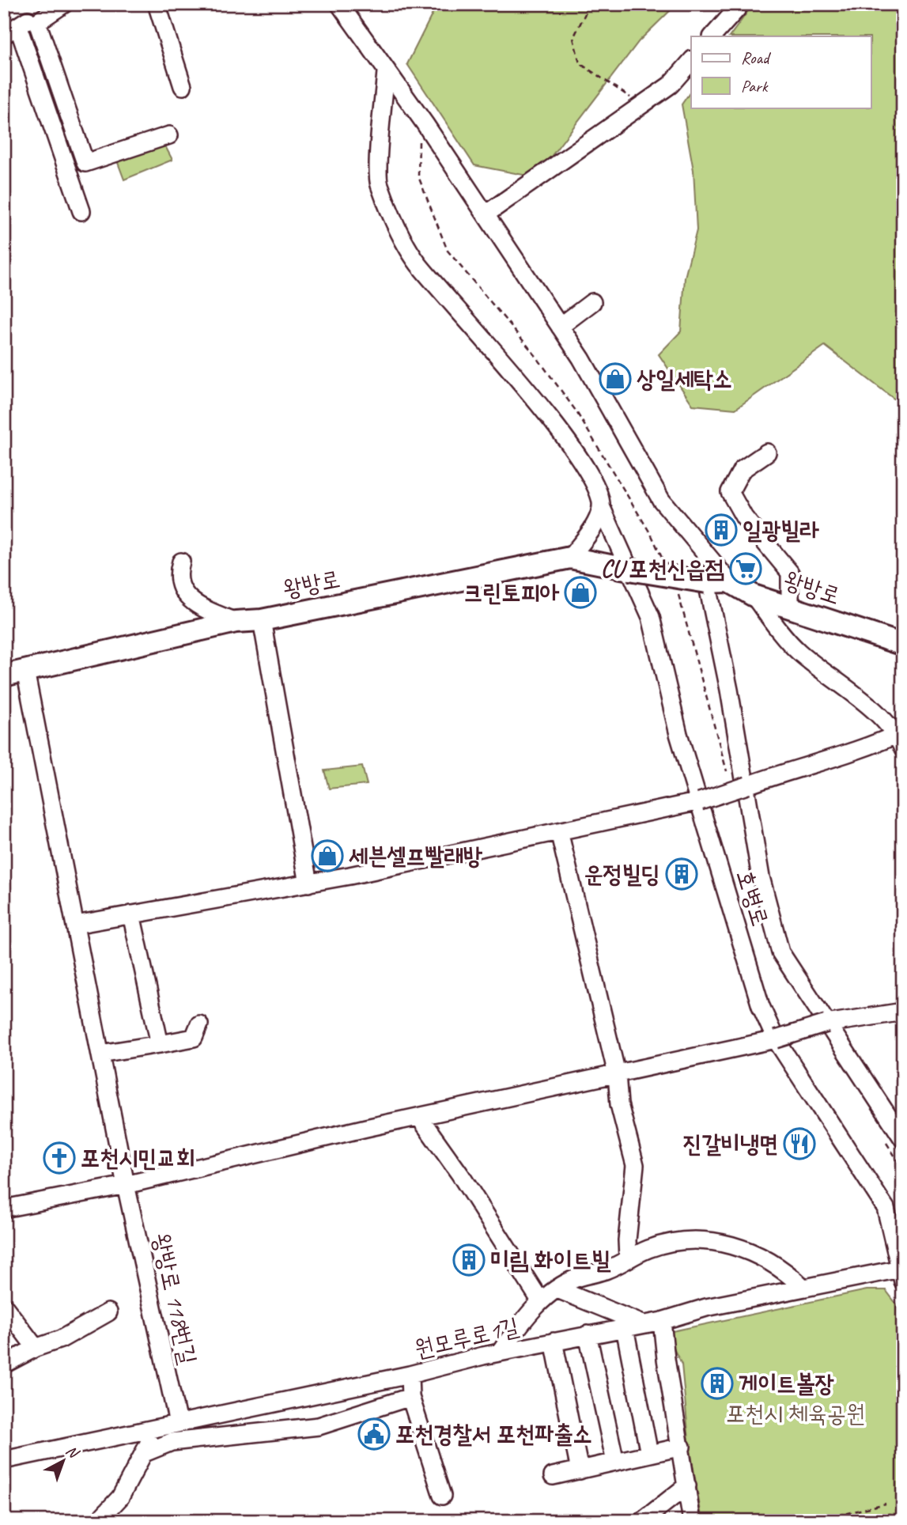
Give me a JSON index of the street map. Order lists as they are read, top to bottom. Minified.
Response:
{"streets":{"main road":["왕방로"],"street":["호병로","왕방로 118번길","원모루로1길"]},"crossings":[["왕방로","호병로"],["왕방로","왕방로 118번길"],["호병로","원모루로1길"],["왕방로 118번길","원모루로1길"]],"parks":["포천시 체육공원"],"places":{"shop":["상일세탁소","크린토피아","세븐셀프빨래방"],"building":["일광빌라","운정빌딩","미림 화이트빌","게이트볼장"],"supermarket":["CU 포천신읍점"],"restaurant":["진갈비냉면"],"church":["포천시민교회"],"public building":["포천경찰서 포천파출소"]},"legend":["Road","Park"],"north":"top right"}
